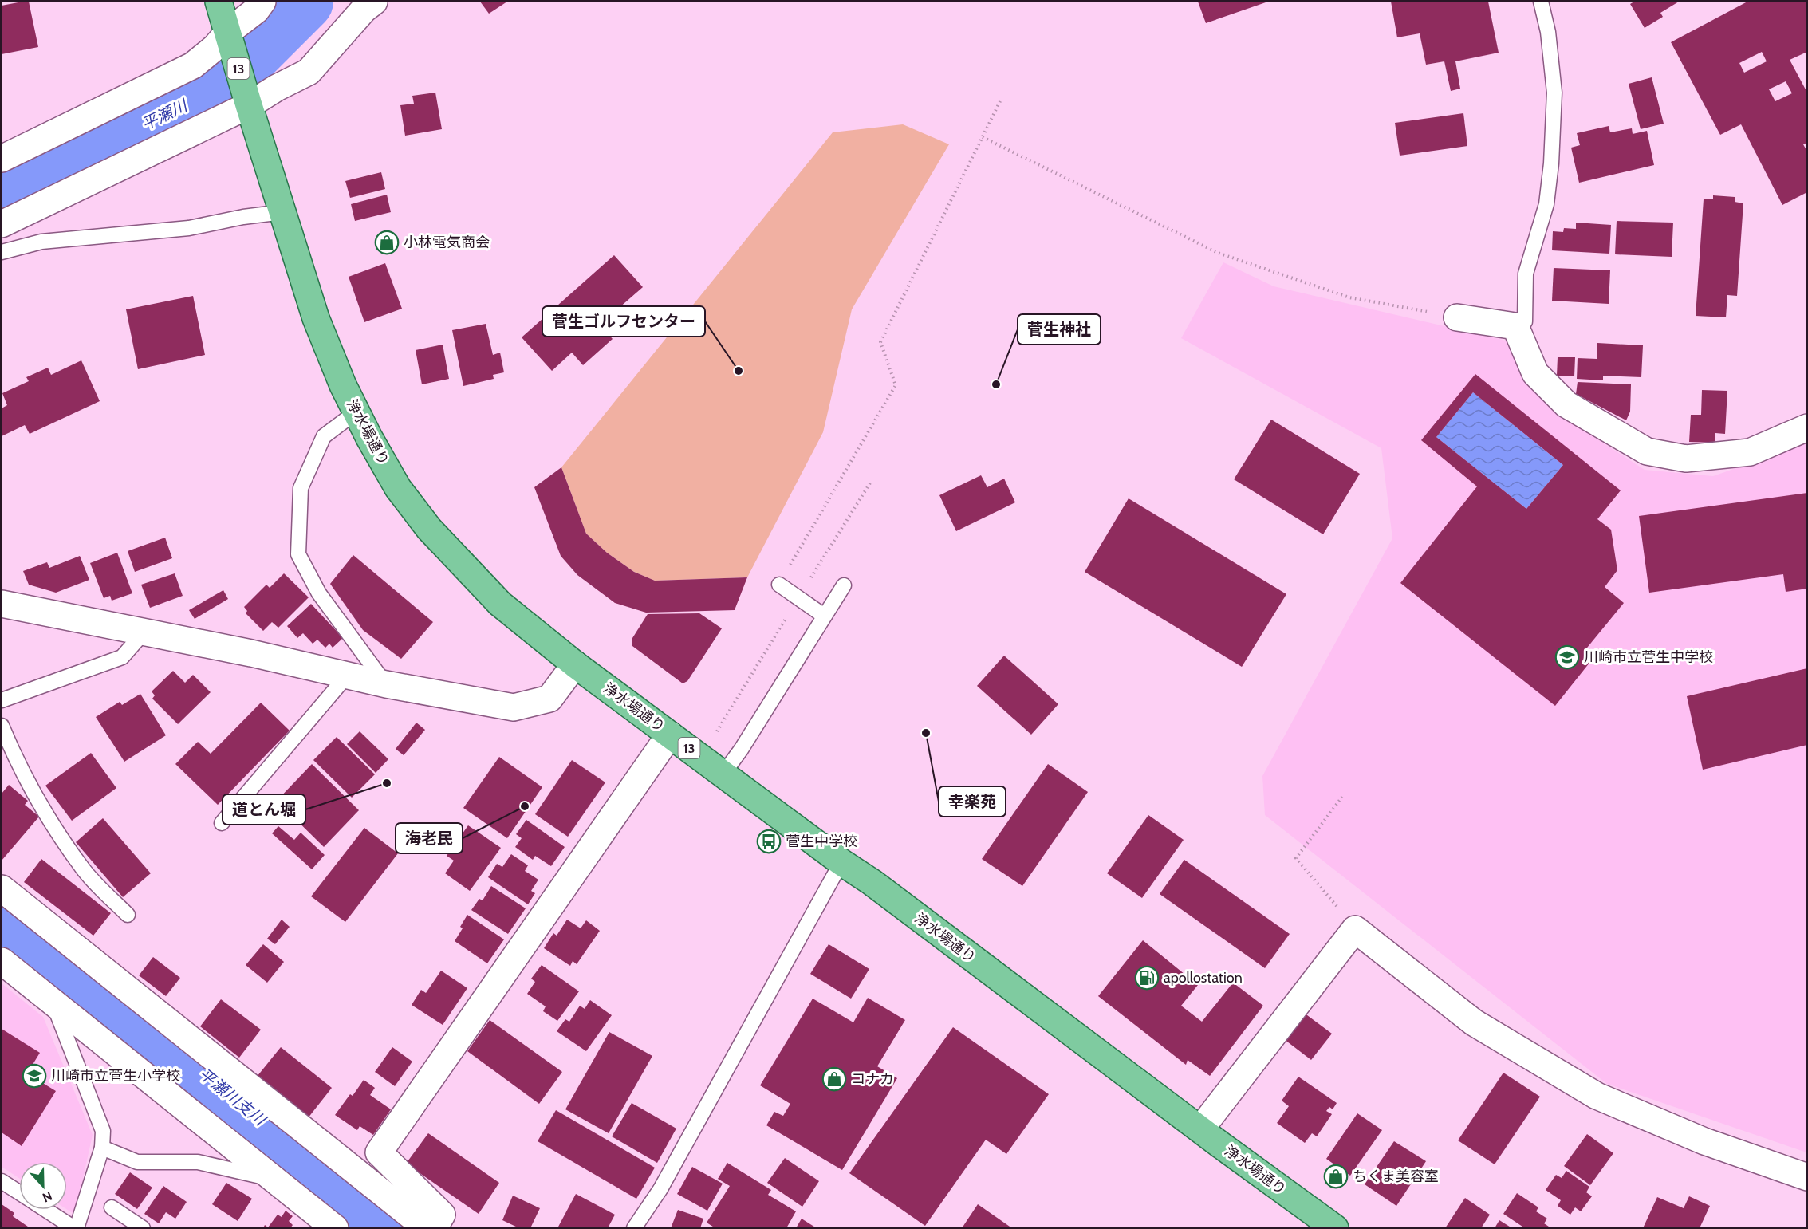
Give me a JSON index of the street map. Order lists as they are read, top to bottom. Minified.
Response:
{"streets":{"main road":["13","浄水場通り"]},"water":["平瀬川","平瀬川支川"],"places":{"shop":["小林電気商会","コナカ","ちくま美容室"],"other":["菅生ゴルフセンター","菅生神社","幸楽苑","道とん堀","海老民"],"school or university":["川崎市立菅生中学校","川崎市立菅生小学校"],"bus stop":["菅生中学校"],"fuel station":["apollostation"]},"north":"bottom"}
